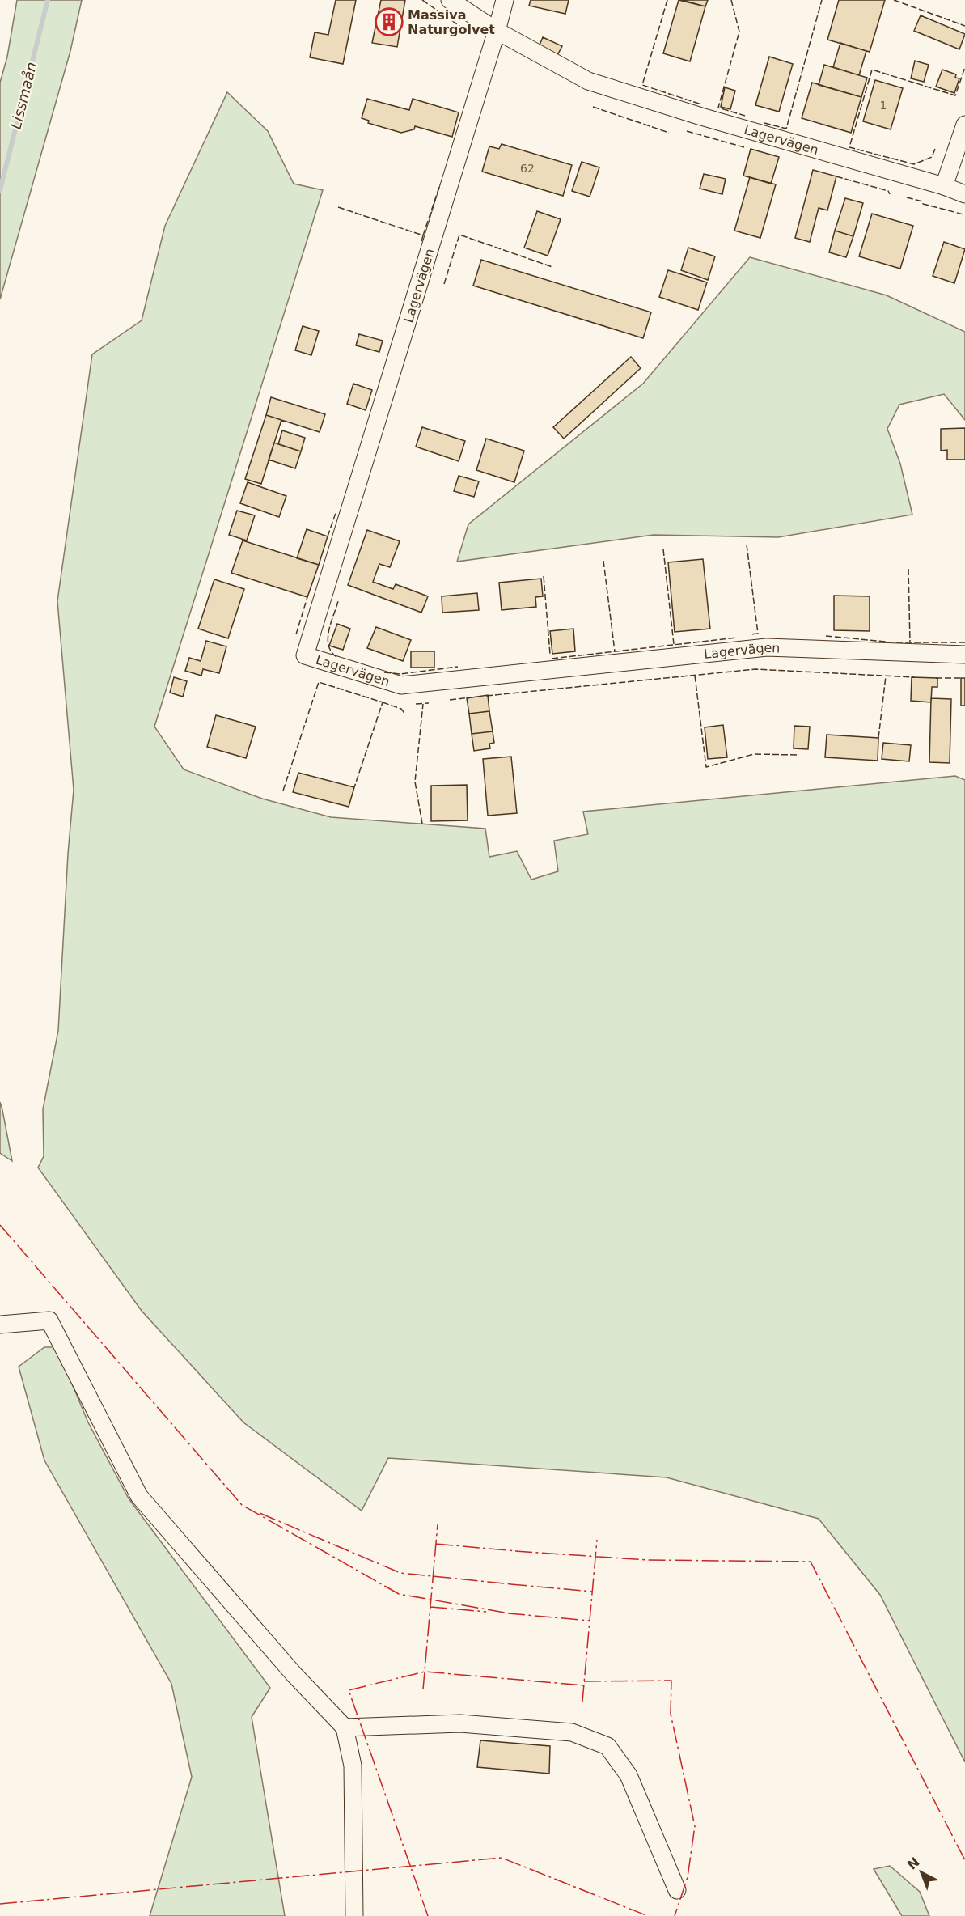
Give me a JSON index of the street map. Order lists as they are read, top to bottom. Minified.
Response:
{"streets":{"street":["Lagervägen"]},"water":["Lissmaån"],"places":{"building":["Massiva Naturgolvet"]},"house_numbers":["1","62"],"north":"top left"}
